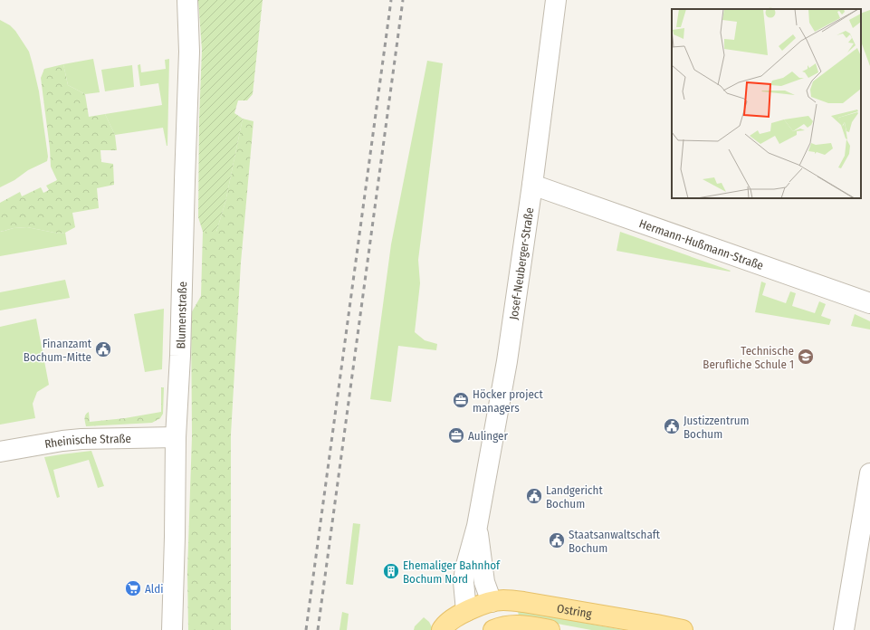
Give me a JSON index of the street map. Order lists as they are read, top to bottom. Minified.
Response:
{"streets":{"main road":["Ostring"],"street":["Hermann-Hußmann-Straße","Josef-Neuberger-Straße","Blumenstraße","Rheinische Straße"]},"crossings":[["Hermann-Hußmann-Straße","Josef-Neuberger-Straße"],["Josef-Neuberger-Straße","Ostring"],["Blumenstraße","Rheinische Straße"]],"places":{"public building":["Finanzamt Bochum-Mitte","Justizzentrum Bochum","Landgericht Bochum","Staatsanwaltschaft Bochum"],"school or university":["Technische Berufliche Schule 1"],"office":["Höcker project managers","Aulinger"],"building":["Ehemaliger Bahnhof Bochum Nord"],"supermarket":["Aldi"]}}
